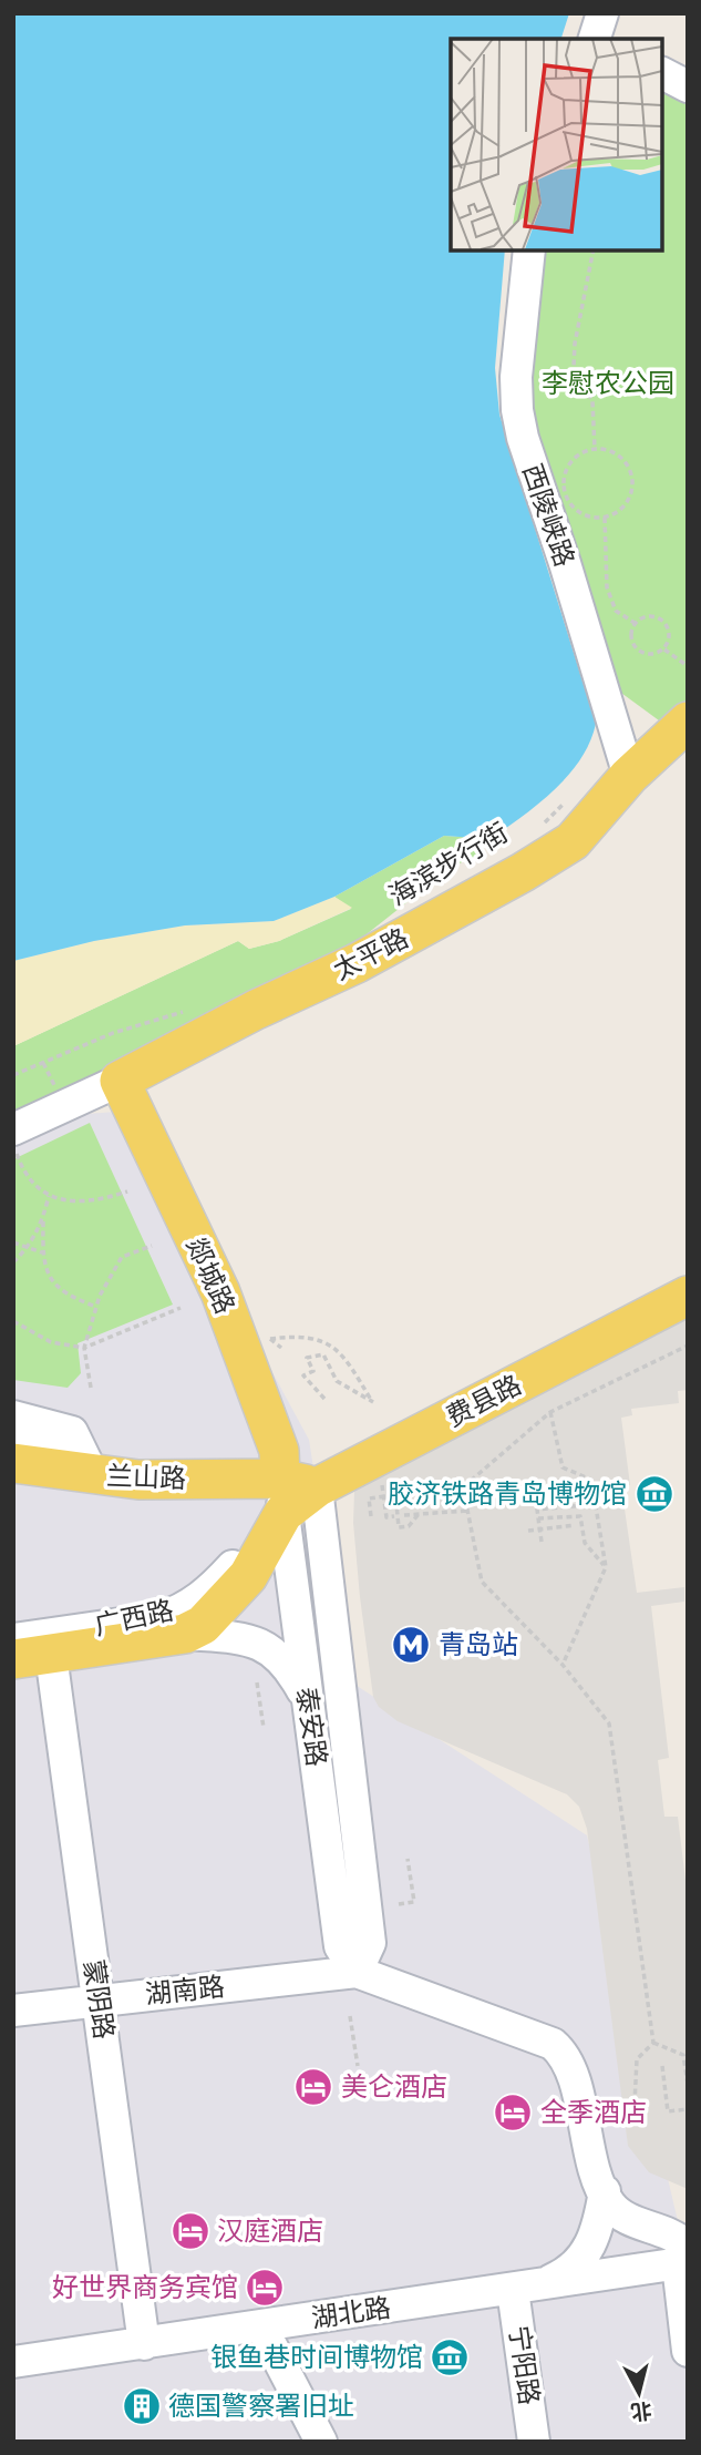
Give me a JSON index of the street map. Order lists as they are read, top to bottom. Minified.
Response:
{"streets":{"main road":["太平路","郯城路","费县路","兰山路","广西路"],"street":["西陵峡路","泰安路","湖南路","蒙阴路","湖北路","宁阳路"],"path":["海滨步行街"]},"crossings":[["西陵峡路","太平路"],["太平路","郯城路"],["郯城路","费县路"],["郯城路","兰山路"],["郯城路","广西路"],["郯城路","泰安路"],["费县路","兰山路"],["费县路","广西路"],["费县路","泰安路"],["兰山路","广西路"],["兰山路","泰安路"],["广西路","泰安路"],["广西路","蒙阴路"],["泰安路","湖南路"],["湖南路","蒙阴路"],["蒙阴路","湖北路"],["湖北路","宁阳路"]],"parks":["李慰农公园"],"places":{"museum":["胶济铁路青岛博物馆","银鱼巷时间博物馆"],"metro station":["青岛站"],"hotel":["美仑酒店","全季酒店","汉庭酒店","好世界商务宾馆"],"building":["德国警察署旧址"]},"north":"bottom"}
